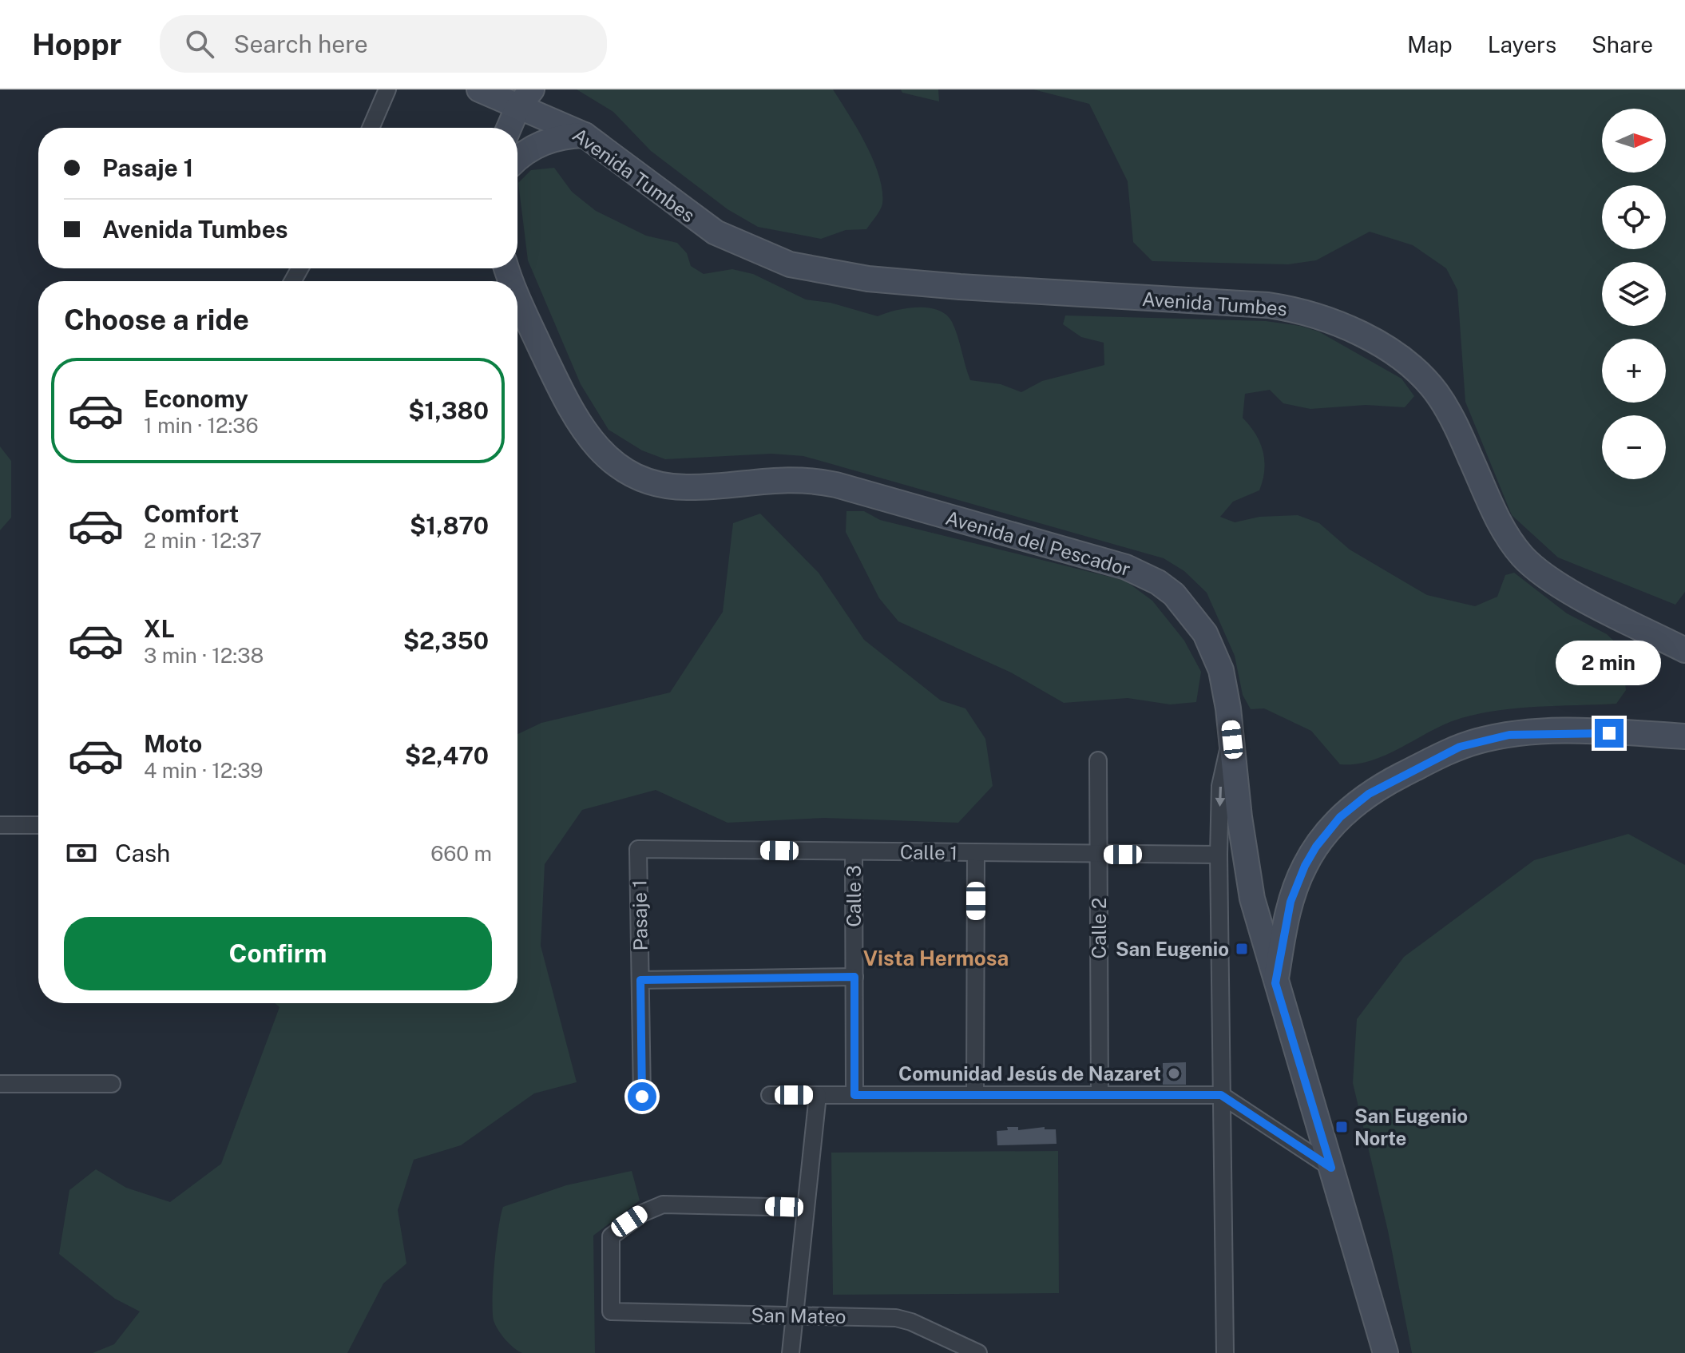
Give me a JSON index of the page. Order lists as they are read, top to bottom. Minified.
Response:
{"streets":{"main road":["Avenida Tumbes","Avenida del Pescador"],"street":["Calle 1","Calle 3","Pasaje 1","Calle 2","San Mateo"]},"crossings":[["Calle 1","Calle 3"],["Calle 1","Pasaje 1"],["Calle 1","Calle 2"]],"districts":["Vista Hermosa"],"places":{"transit":["San Eugenio","San Eugenio Norte"],"other":["Comunidad Jesús de Nazaret"]},"north":"right","page":{"header":"Hoppr","search":"Search here","nav":["Map","Layers","Share"],"map_buttons":["+","−"],"banner":["Pasaje 1","Avenida Tumbes"],"heading":"Choose a ride","list":[{"name":"Economy","note":"1 min · 12:36","value":"$1,380"},{"name":"Comfort","note":"2 min · 12:37","value":"$1,870"},{"name":"XL","note":"3 min · 12:38","value":"$2,350"},{"name":"Moto","note":"4 min · 12:39","value":"$2,470"}],"bubble":"2 min","pay":["Cash","660 m"],"buttons":"Confirm"}}
